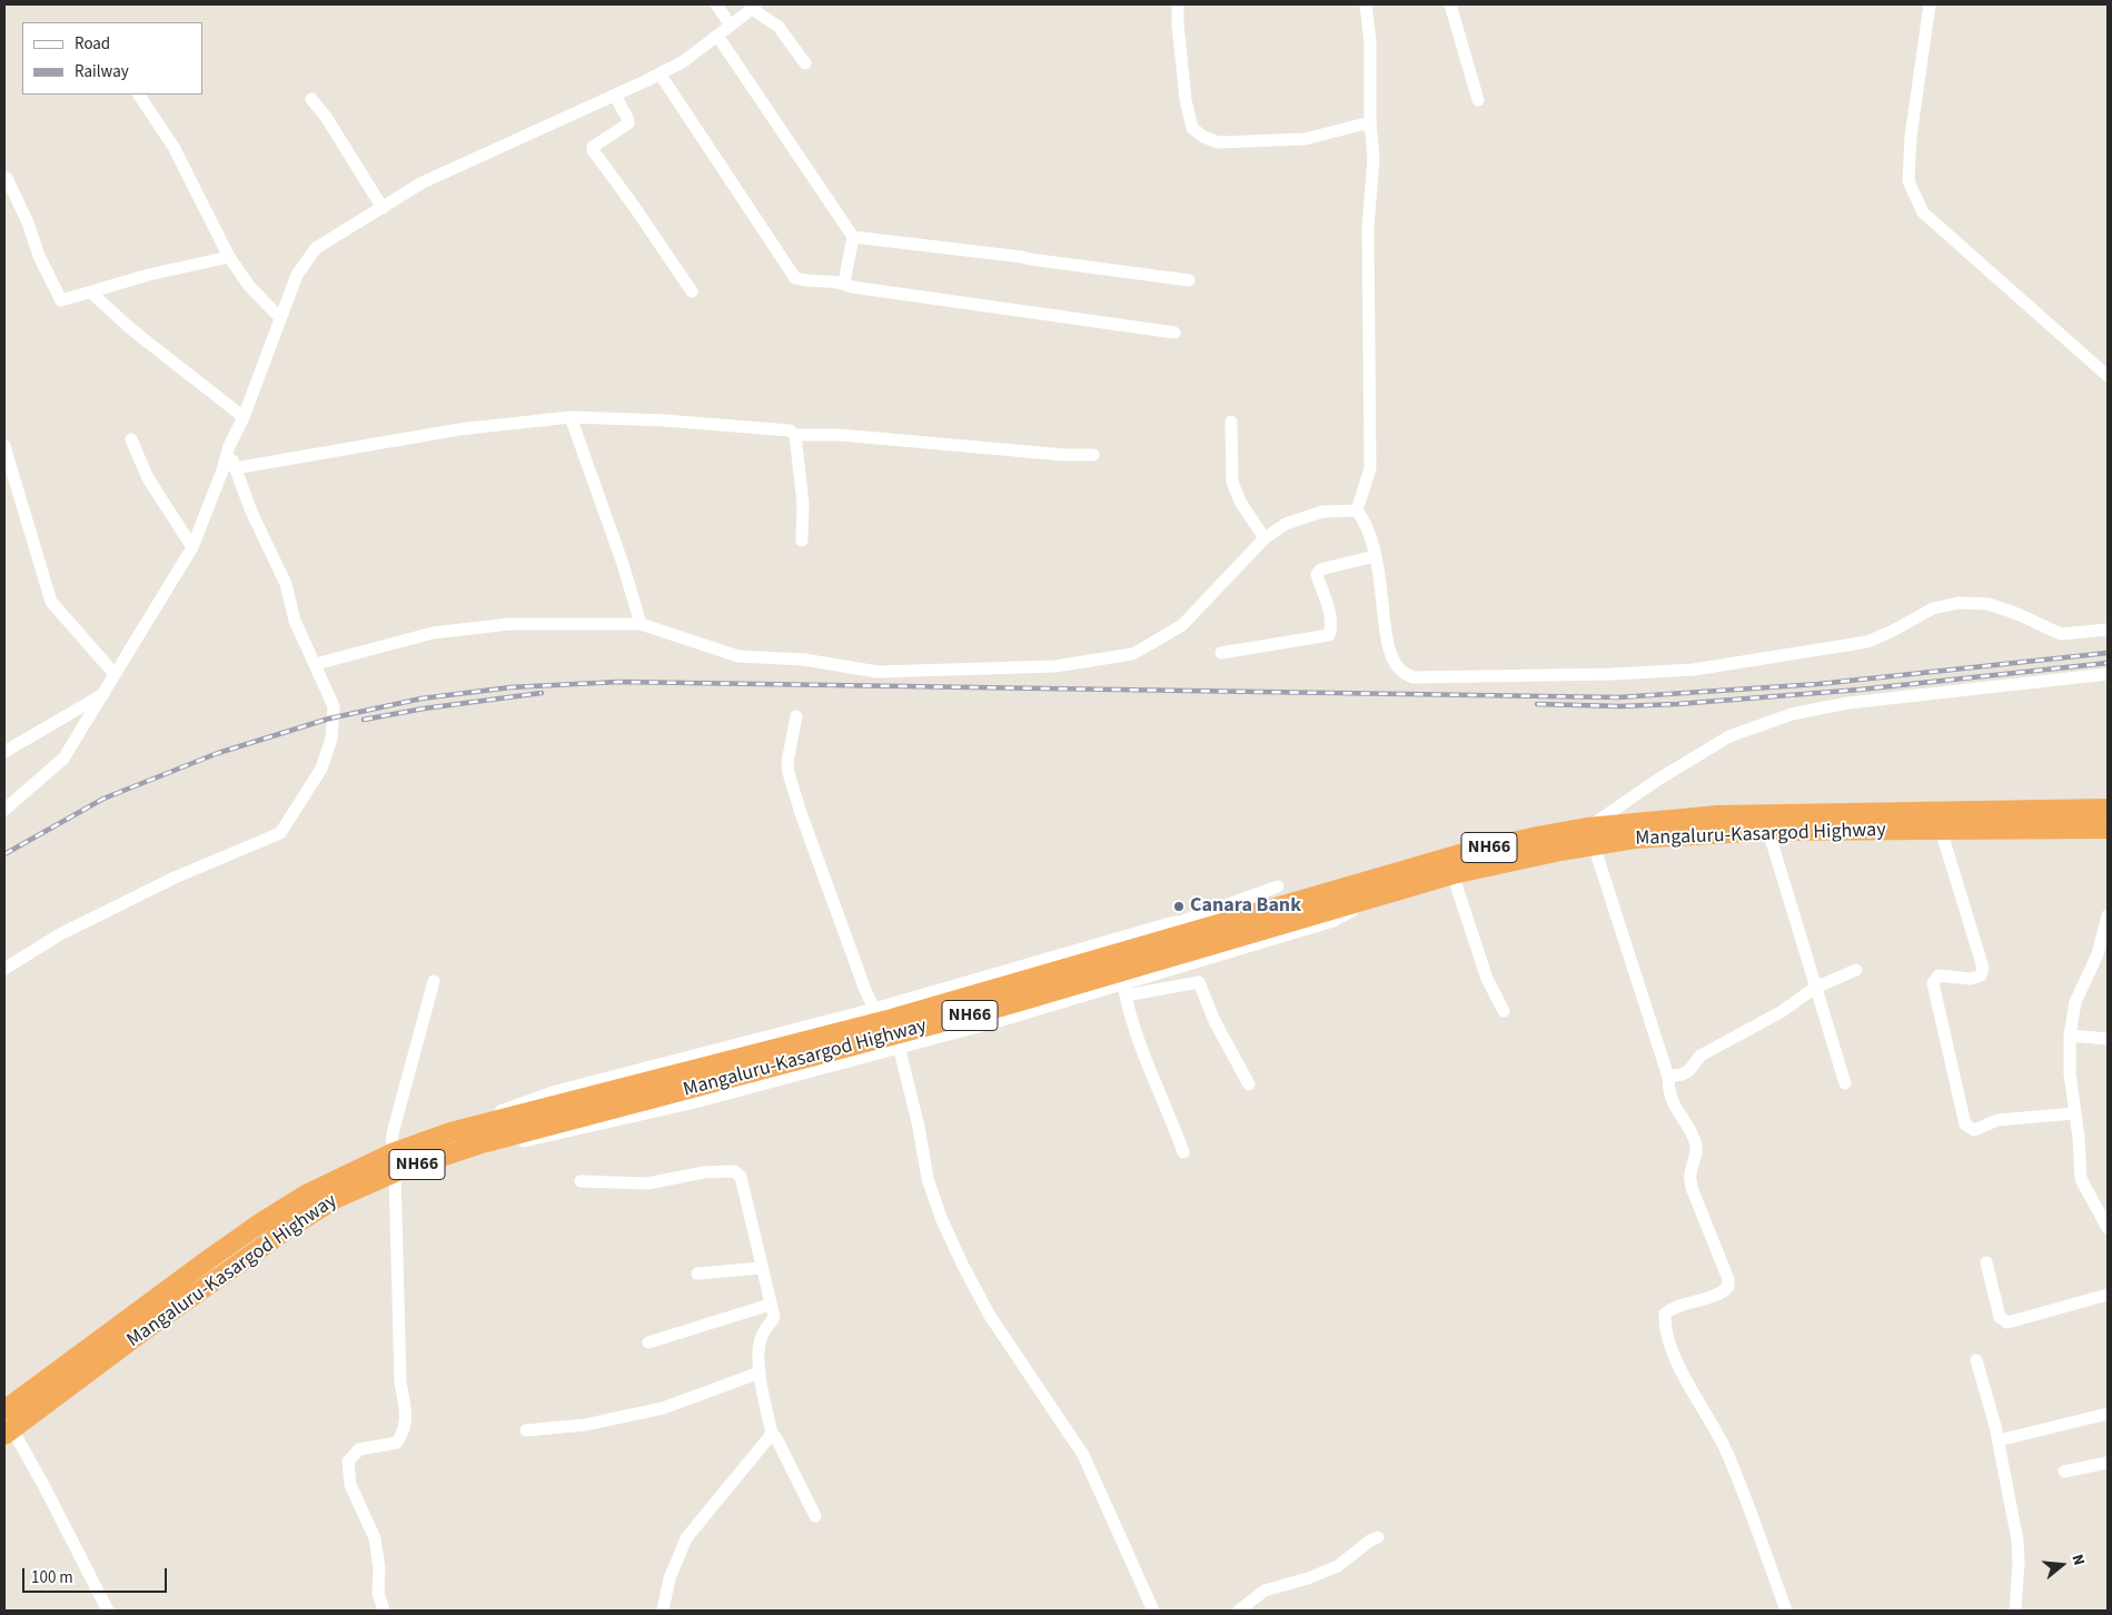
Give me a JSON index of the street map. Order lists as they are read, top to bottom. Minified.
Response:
{"streets":{"highway":["Mangaluru-Kasargod Highway","NH66"]},"places":["Canara Bank"],"legend":["Road","Railway"],"scale_bar":"100 m","north":"right"}
